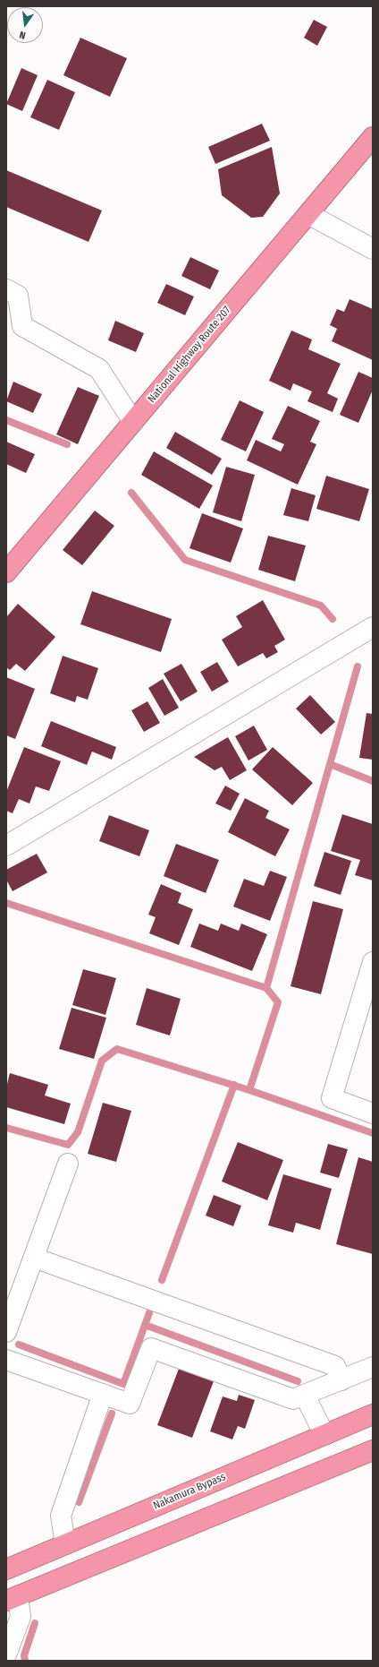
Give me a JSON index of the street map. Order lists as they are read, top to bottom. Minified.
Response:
{"streets":{"highway":["National Highway Route 207","Nakamura Bypass"]},"north":"bottom"}
